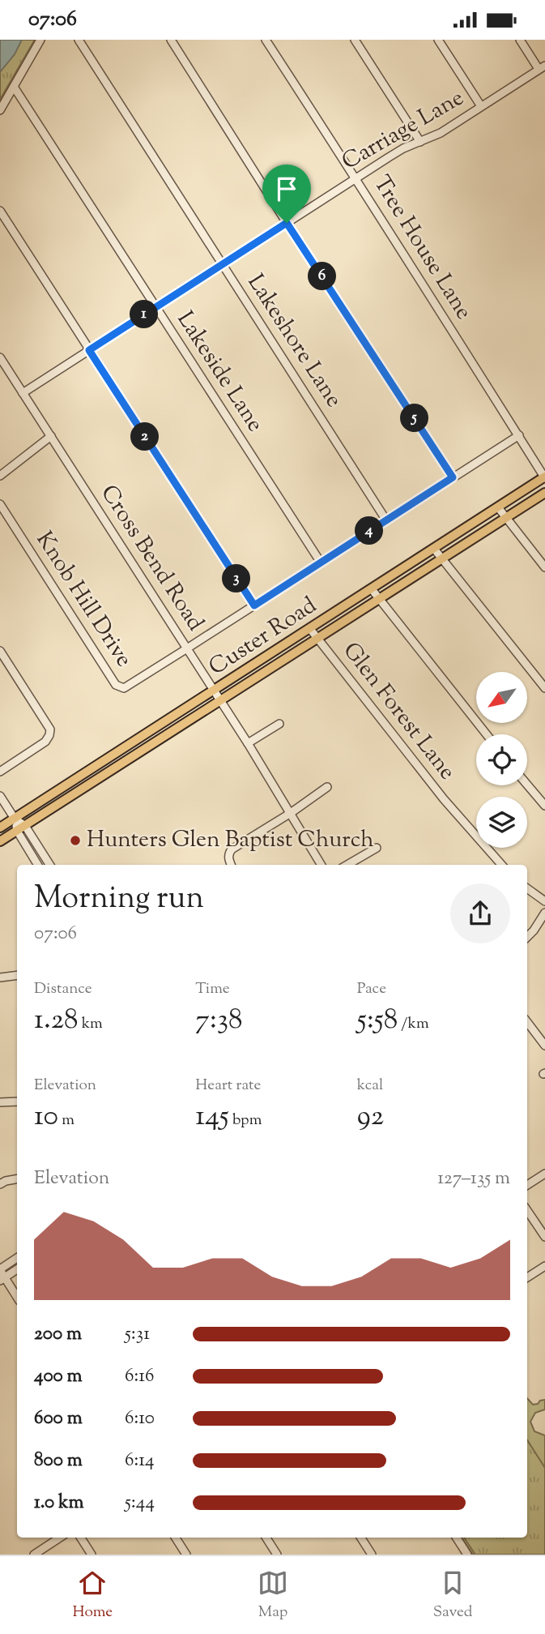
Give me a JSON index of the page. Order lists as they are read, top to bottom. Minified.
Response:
{"streets":{"main road":["Custer Road"],"street":["Carriage Lane","Tree House Lane","Lakeshore Lane","Lakeside Lane","Cross Bend Road","Knob Hill Drive","Glen Forest Lane"]},"crossings":[["Carriage Lane","Tree House Lane"],["Carriage Lane","Lakeshore Lane"],["Carriage Lane","Lakeside Lane"],["Carriage Lane","Cross Bend Road"],["Tree House Lane","Knob Hill Drive"],["Tree House Lane","Custer Road"],["Lakeshore Lane","Knob Hill Drive"],["Lakeside Lane","Knob Hill Drive"],["Cross Bend Road","Knob Hill Drive"],["Cross Bend Road","Custer Road"],["Custer Road","Glen Forest Lane"]],"places":["Hunters Glen Baptist Church"],"north":"bottom left","page":{"status":"07:06","pins":["6","1","5","2","4","3"],"heading":["Morning run","07:06"],"stats":[["Distance","1.28 km"],["Time","7:38"],["Pace","5:58 /km"],["Elevation","10 m"],["Heart rate","145 bpm"],["kcal","92"]],"chart":["Elevation","127–135 m"],"list":[{"name":"200 m","note":"5:31"},{"name":"400 m","note":"6:16"},{"name":"600 m","note":"6:10"},{"name":"800 m","note":"6:14"},{"name":"1.0 km","note":"5:44"}],"tabs":["Home","Map","Saved"]}}
